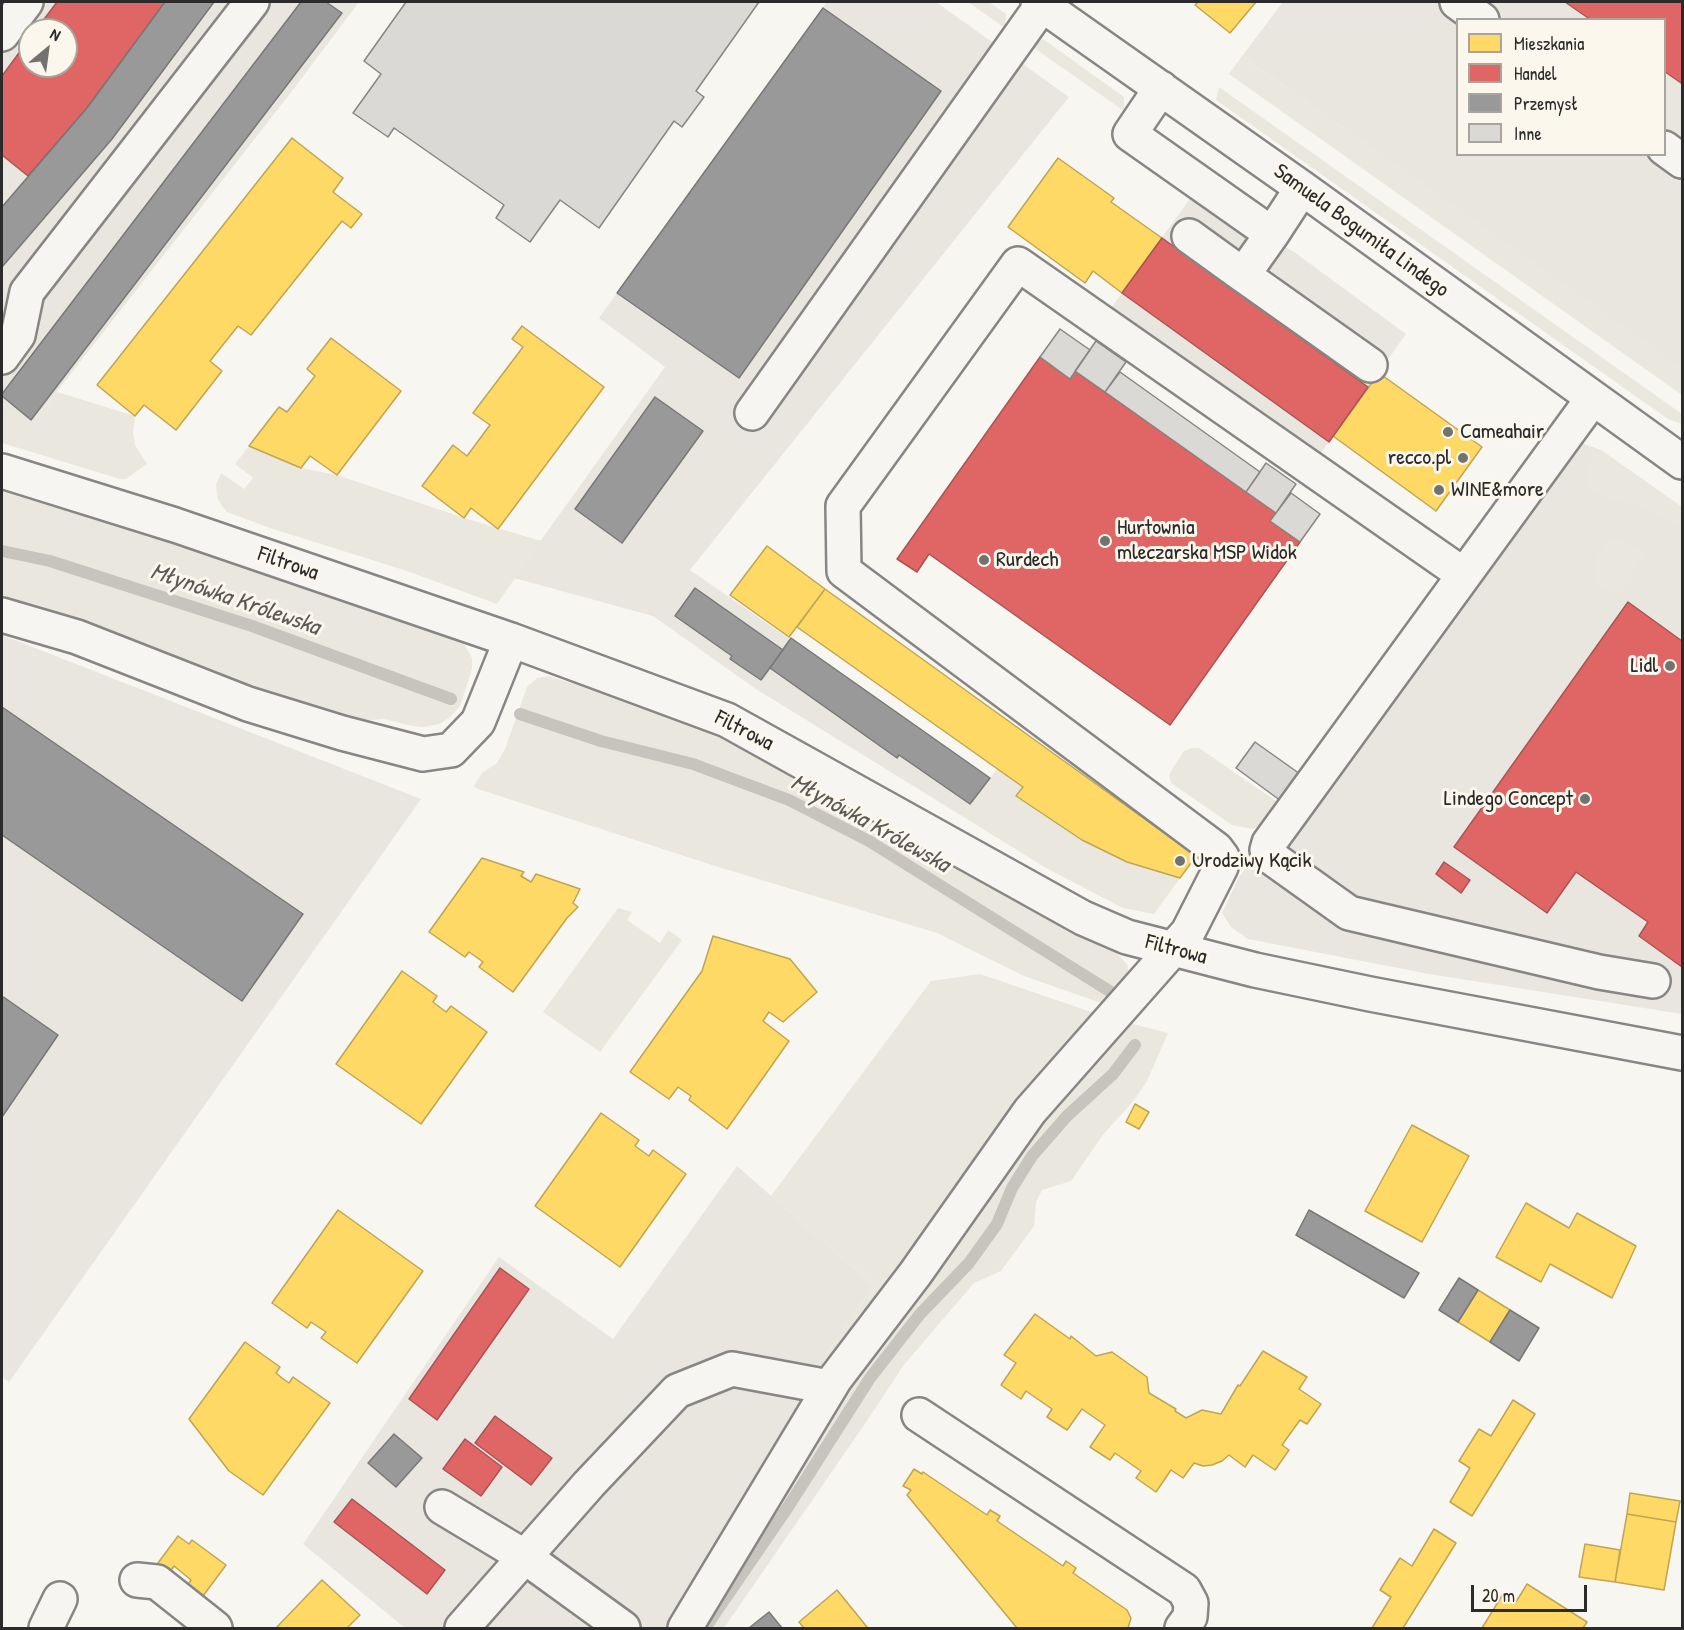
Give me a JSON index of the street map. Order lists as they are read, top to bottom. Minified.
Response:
{"streets":{"street":["Samuela Bogumiła Lindego","Filtrowa"]},"water":["Młynówka Królewska"],"places":["Cameahair","recco.pl","WINE&more","Hurtownia mleczarska MSP Widok","Rurdech","Lidl","Lindego Concept","Urodziwy Kącik"],"legend":["Mieszkania","Handel","Przemysł","Inne"],"scale_bar":"20 m","north":"top right"}
